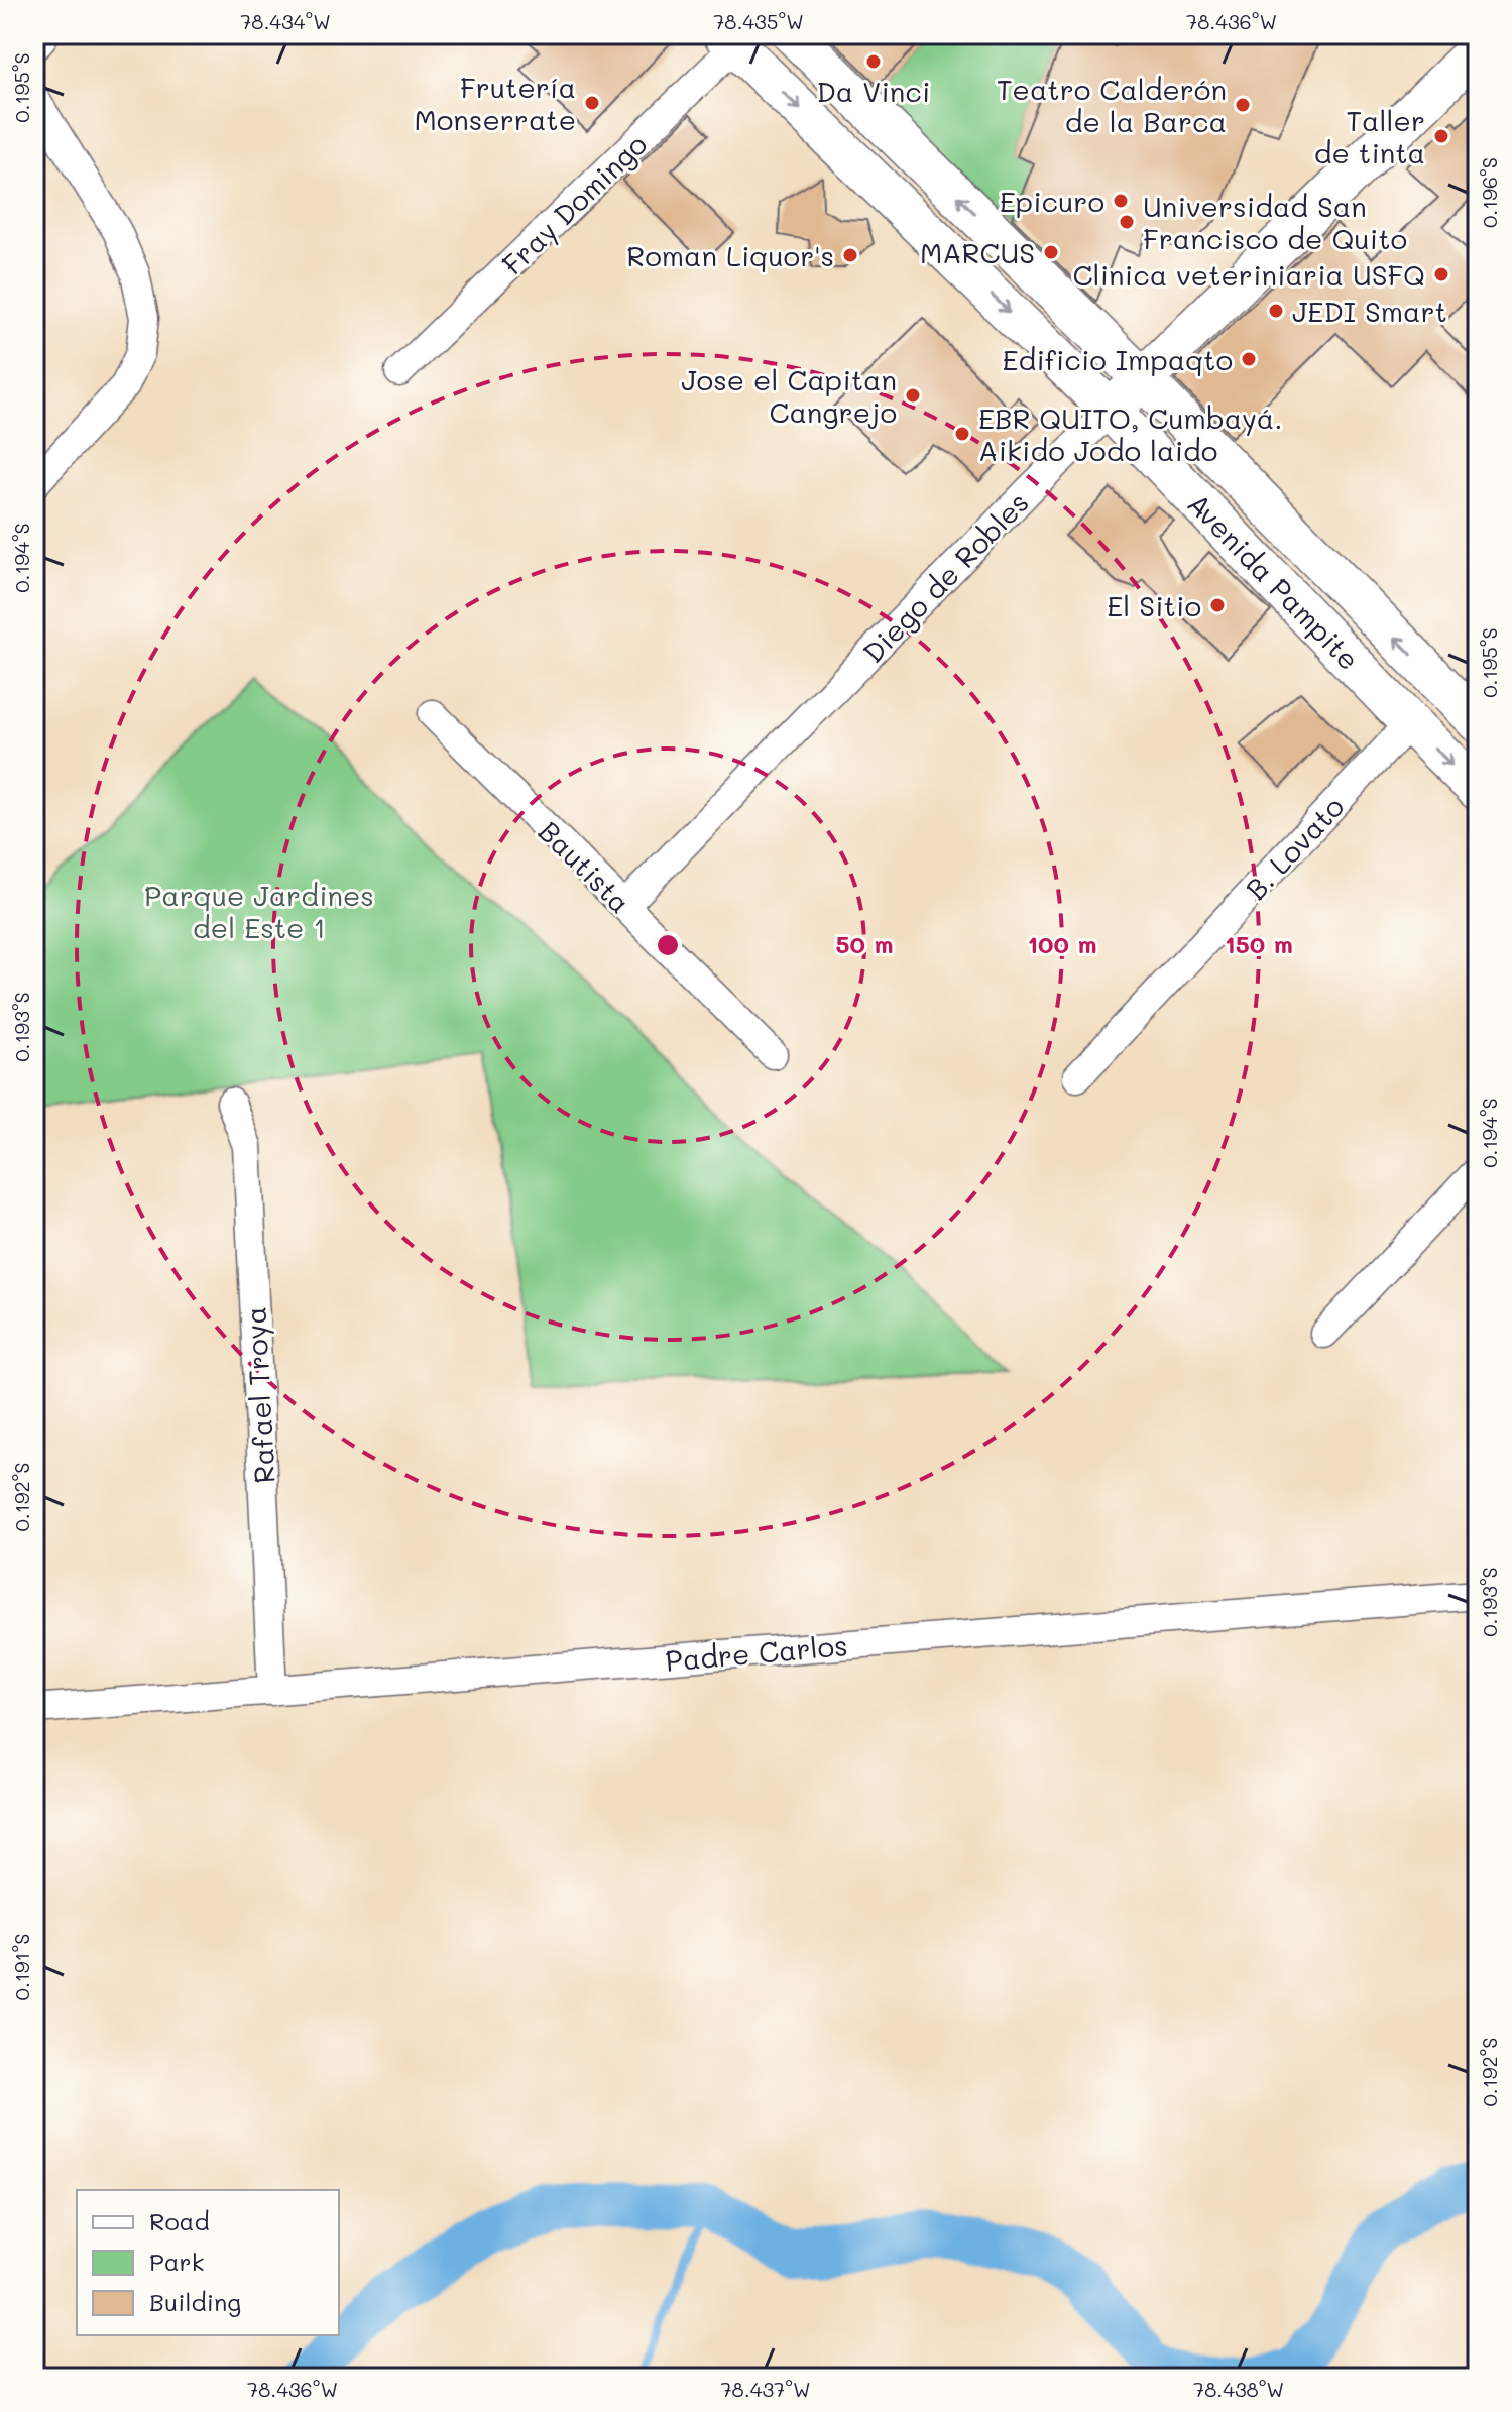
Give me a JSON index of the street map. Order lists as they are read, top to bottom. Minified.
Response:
{"streets":{"street":["Fray Domingo","Diego de Robles","Avenida Pampite","B. Lovato","Bautista","Rafael Troya","Padre Carlos"]},"crossings":[["Fray Domingo","Avenida Pampite"],["Diego de Robles","Avenida Pampite"],["Diego de Robles","Bautista"],["Avenida Pampite","B. Lovato"],["Rafael Troya","Padre Carlos"]],"parks":["Parque Jardines del Este 1"],"places":["Da Vinci","Frutería Monserrate","Teatro Calderón de la Barca","Taller de tinta","Epicuro","Universidad San Francisco de Quito","MARCUS","Roman Liquor's","Clinica veteriniaria USFQ","JEDI Smart","Edificio Impaqto","Jose el Capitan Cangrejo","EBR QUITO, Cumbayá. Aikido Jodo laido","El Sitio"],"legend":["Road","Park","Building"],"coordinates":["78.434°W","78.435°W","78.436°W","0.195°S","0.196°S","0.194°S","0.193°S","0.192°S","0.191°S","78.437°W","78.438°W"],"rings":["50 m","100 m","150 m"]}
